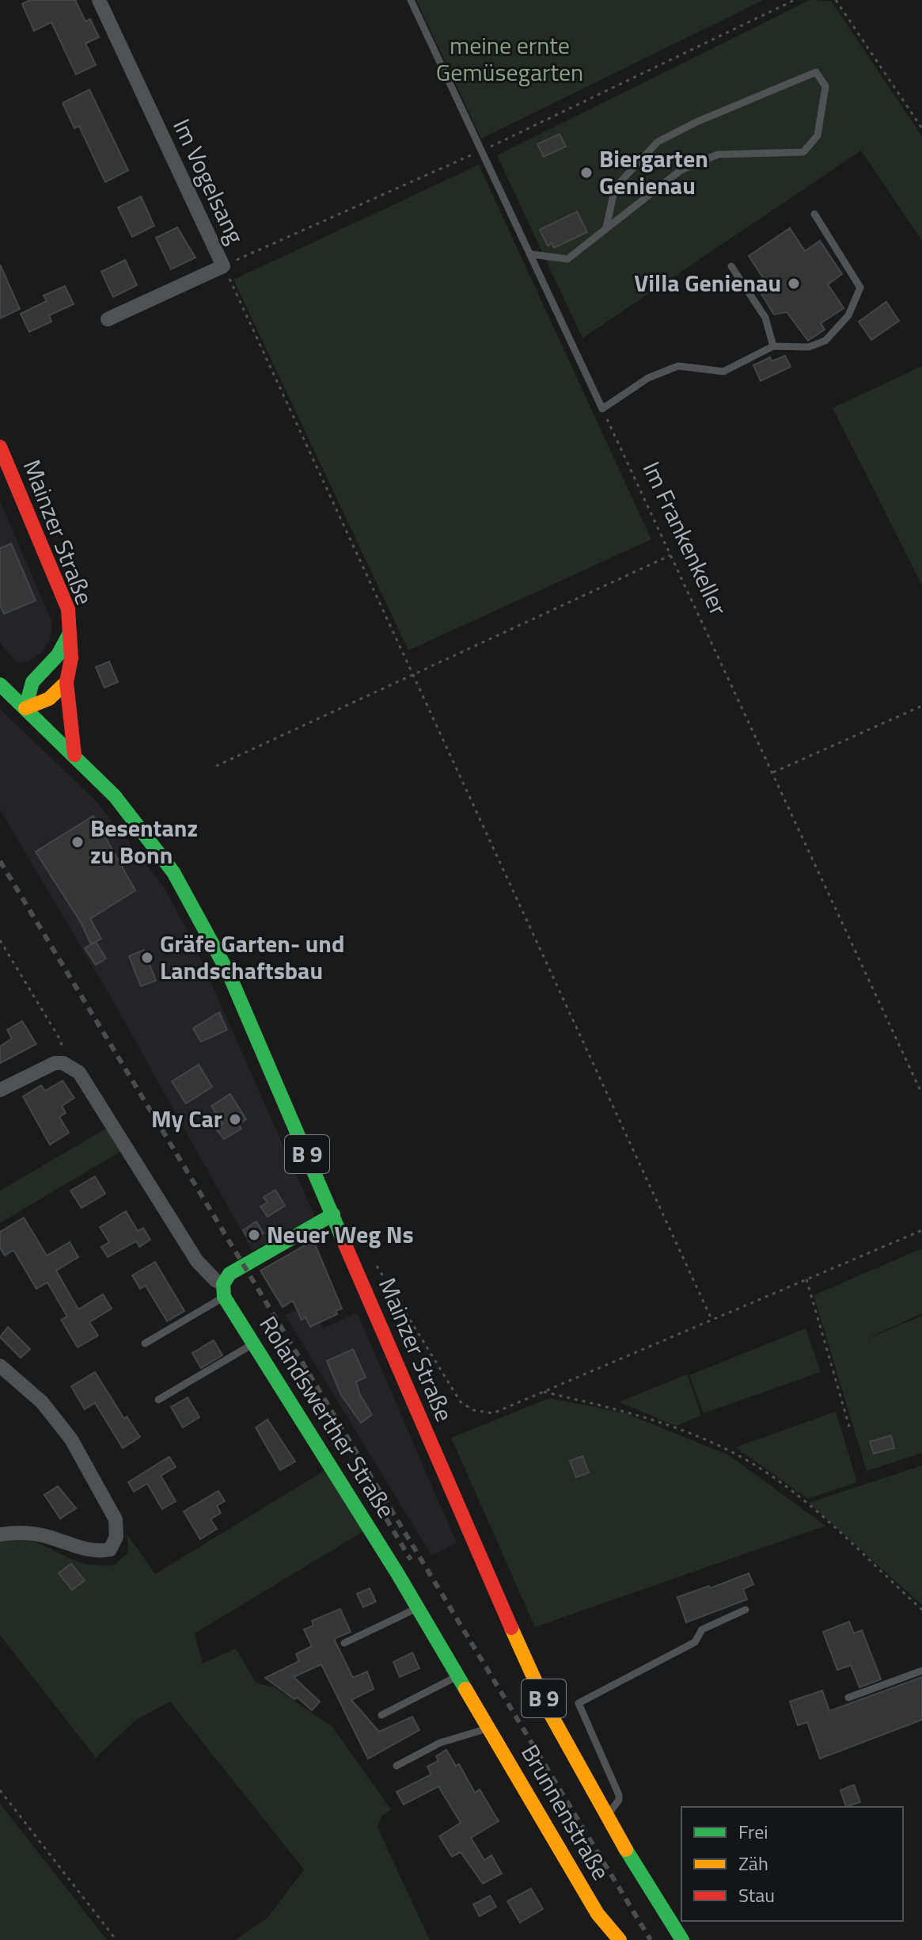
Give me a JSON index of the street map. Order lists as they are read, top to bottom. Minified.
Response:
{"streets":{"main road":["Mainzer Straße","B 9","Rolandswerther Straße","Brunnenstraße"],"street":["Im Vogelsang"],"path":["Im Frankenkeller"]},"crossings":[["Mainzer Straße","B 9"],["Rolandswerther Straße","Brunnenstraße"]],"parks":["meine ernte Gemüsegarten"],"places":["Biergarten Genienau","Villa Genienau","Besentanz zu Bonn","Gräfe Garten- und Landschaftsbau","My Car","Neuer Weg Ns"],"legend":["Frei","Zäh","Stau"]}
